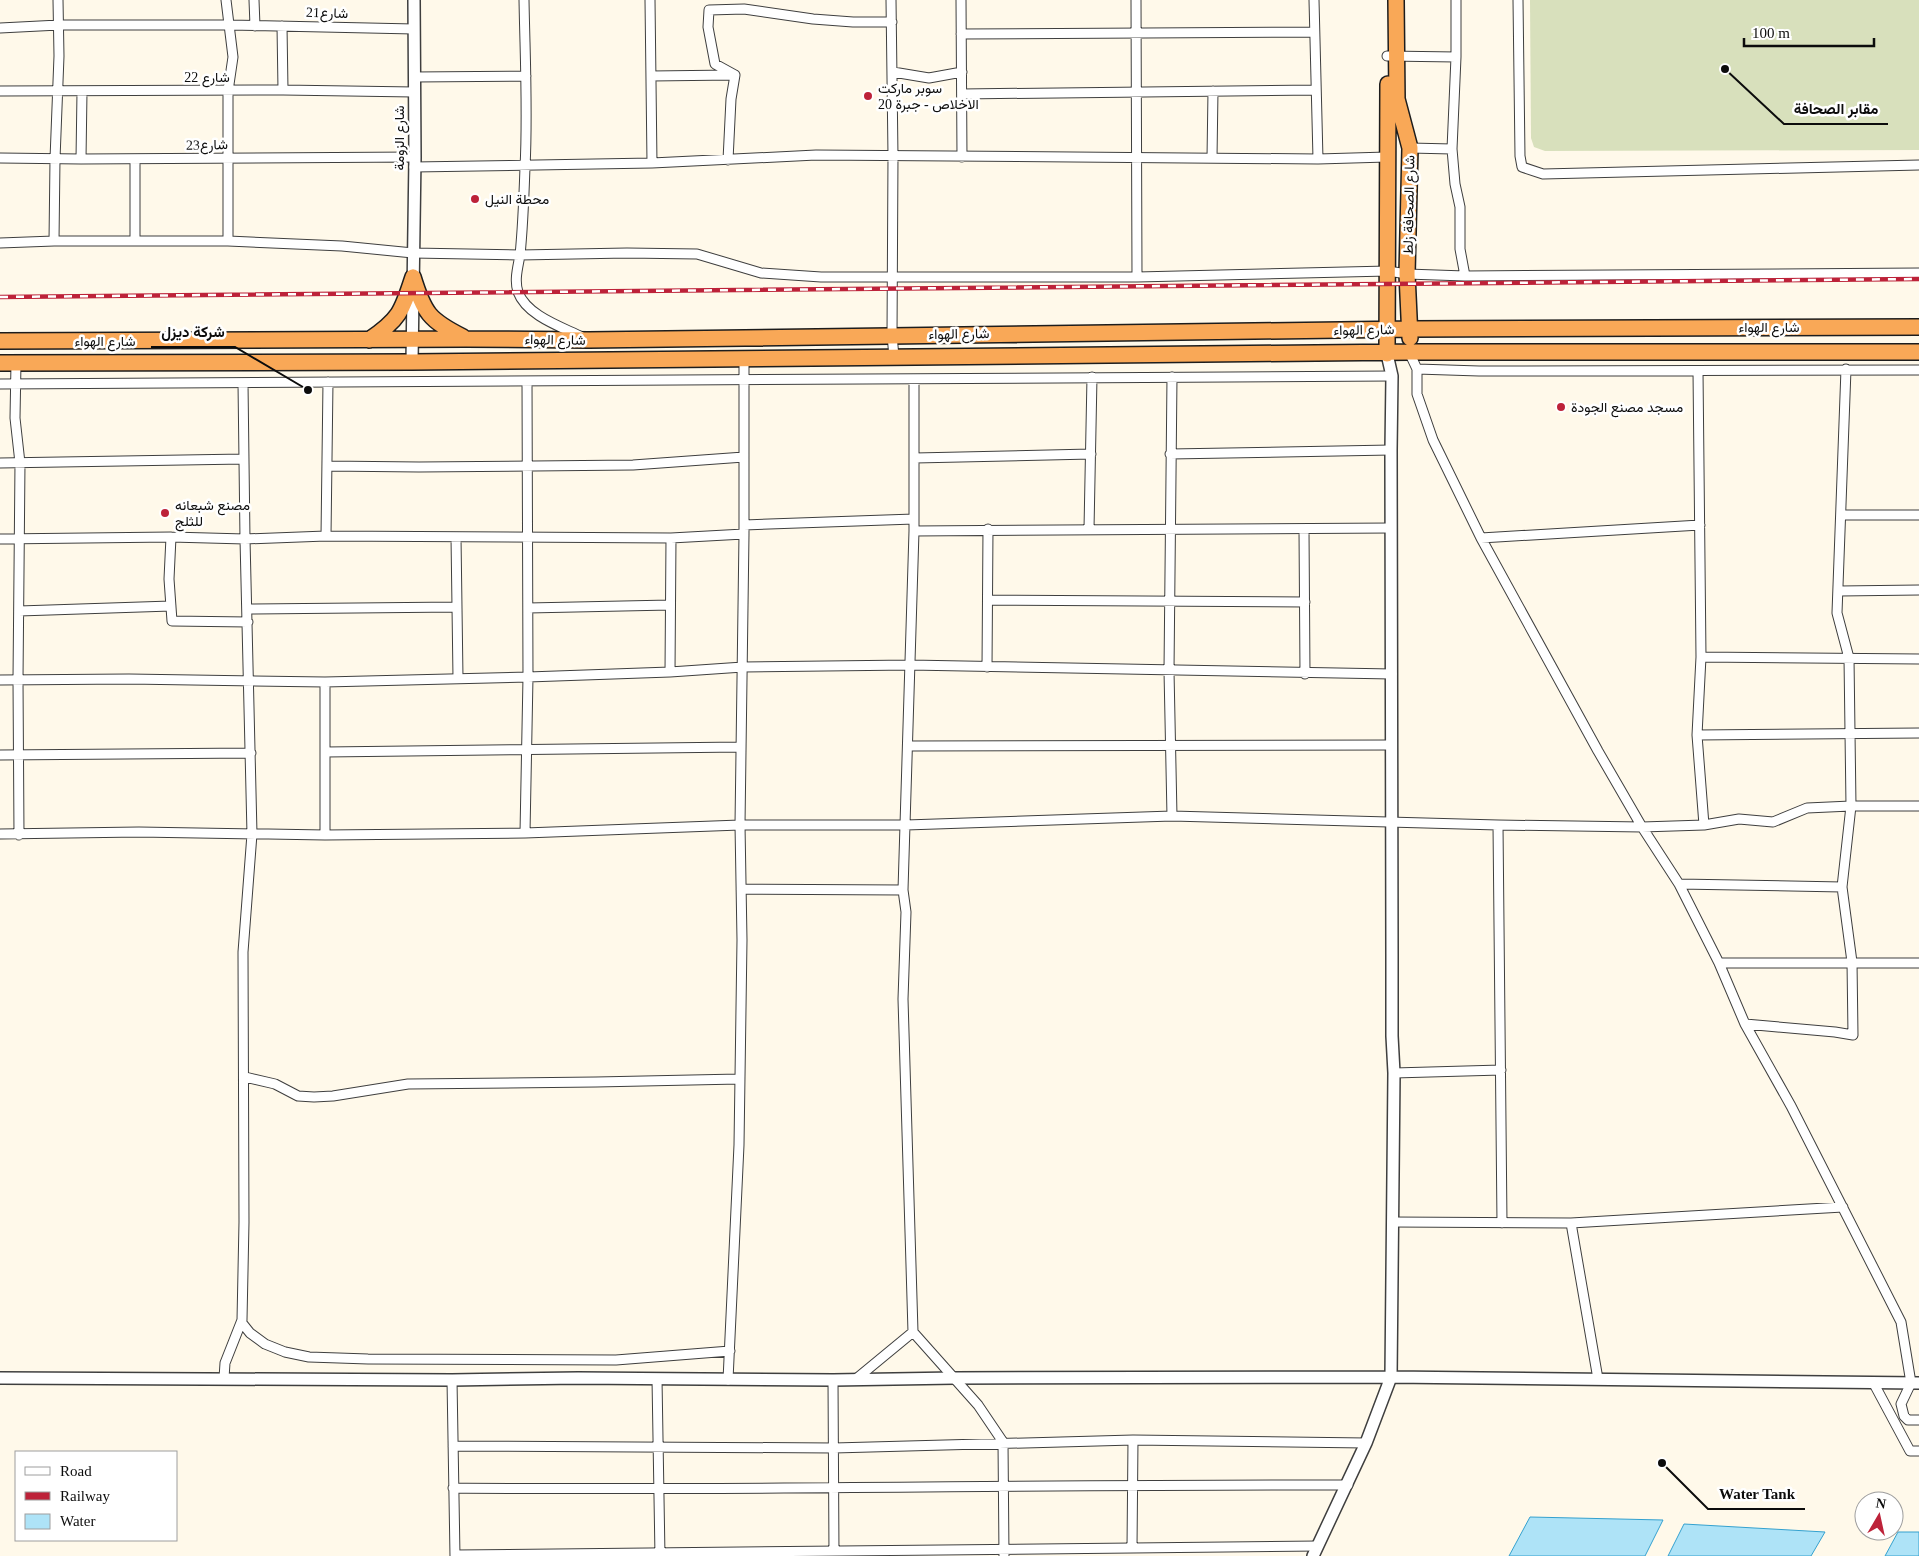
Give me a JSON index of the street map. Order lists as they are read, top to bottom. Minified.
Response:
{"streets":{"highway":["شارع الصحافة زلط","شارع الهواء"],"street":["شارع21","شارع 22","شارع الزومة","شارع23"]},"crossings":[["شارع21","شارع الزومة"],["شارع 22","شارع الزومة"],["شارع الزومة","شارع23"],["شارع الزومة","شارع الهواء"],["شارع23","شارع الصحافة زلط"],["شارع الصحافة زلط","شارع الهواء"]],"places":["مقابر الصحافة","سوبر ماركت الاخلاص - جبرة 20","محطة النيل","شركة ديزل","مسجد مصنع الجودة","مصنع شبعانه للثلج","Water Tank"],"legend":["Road","Railway","Water"],"scale_bar":"100 m","north":"top"}
